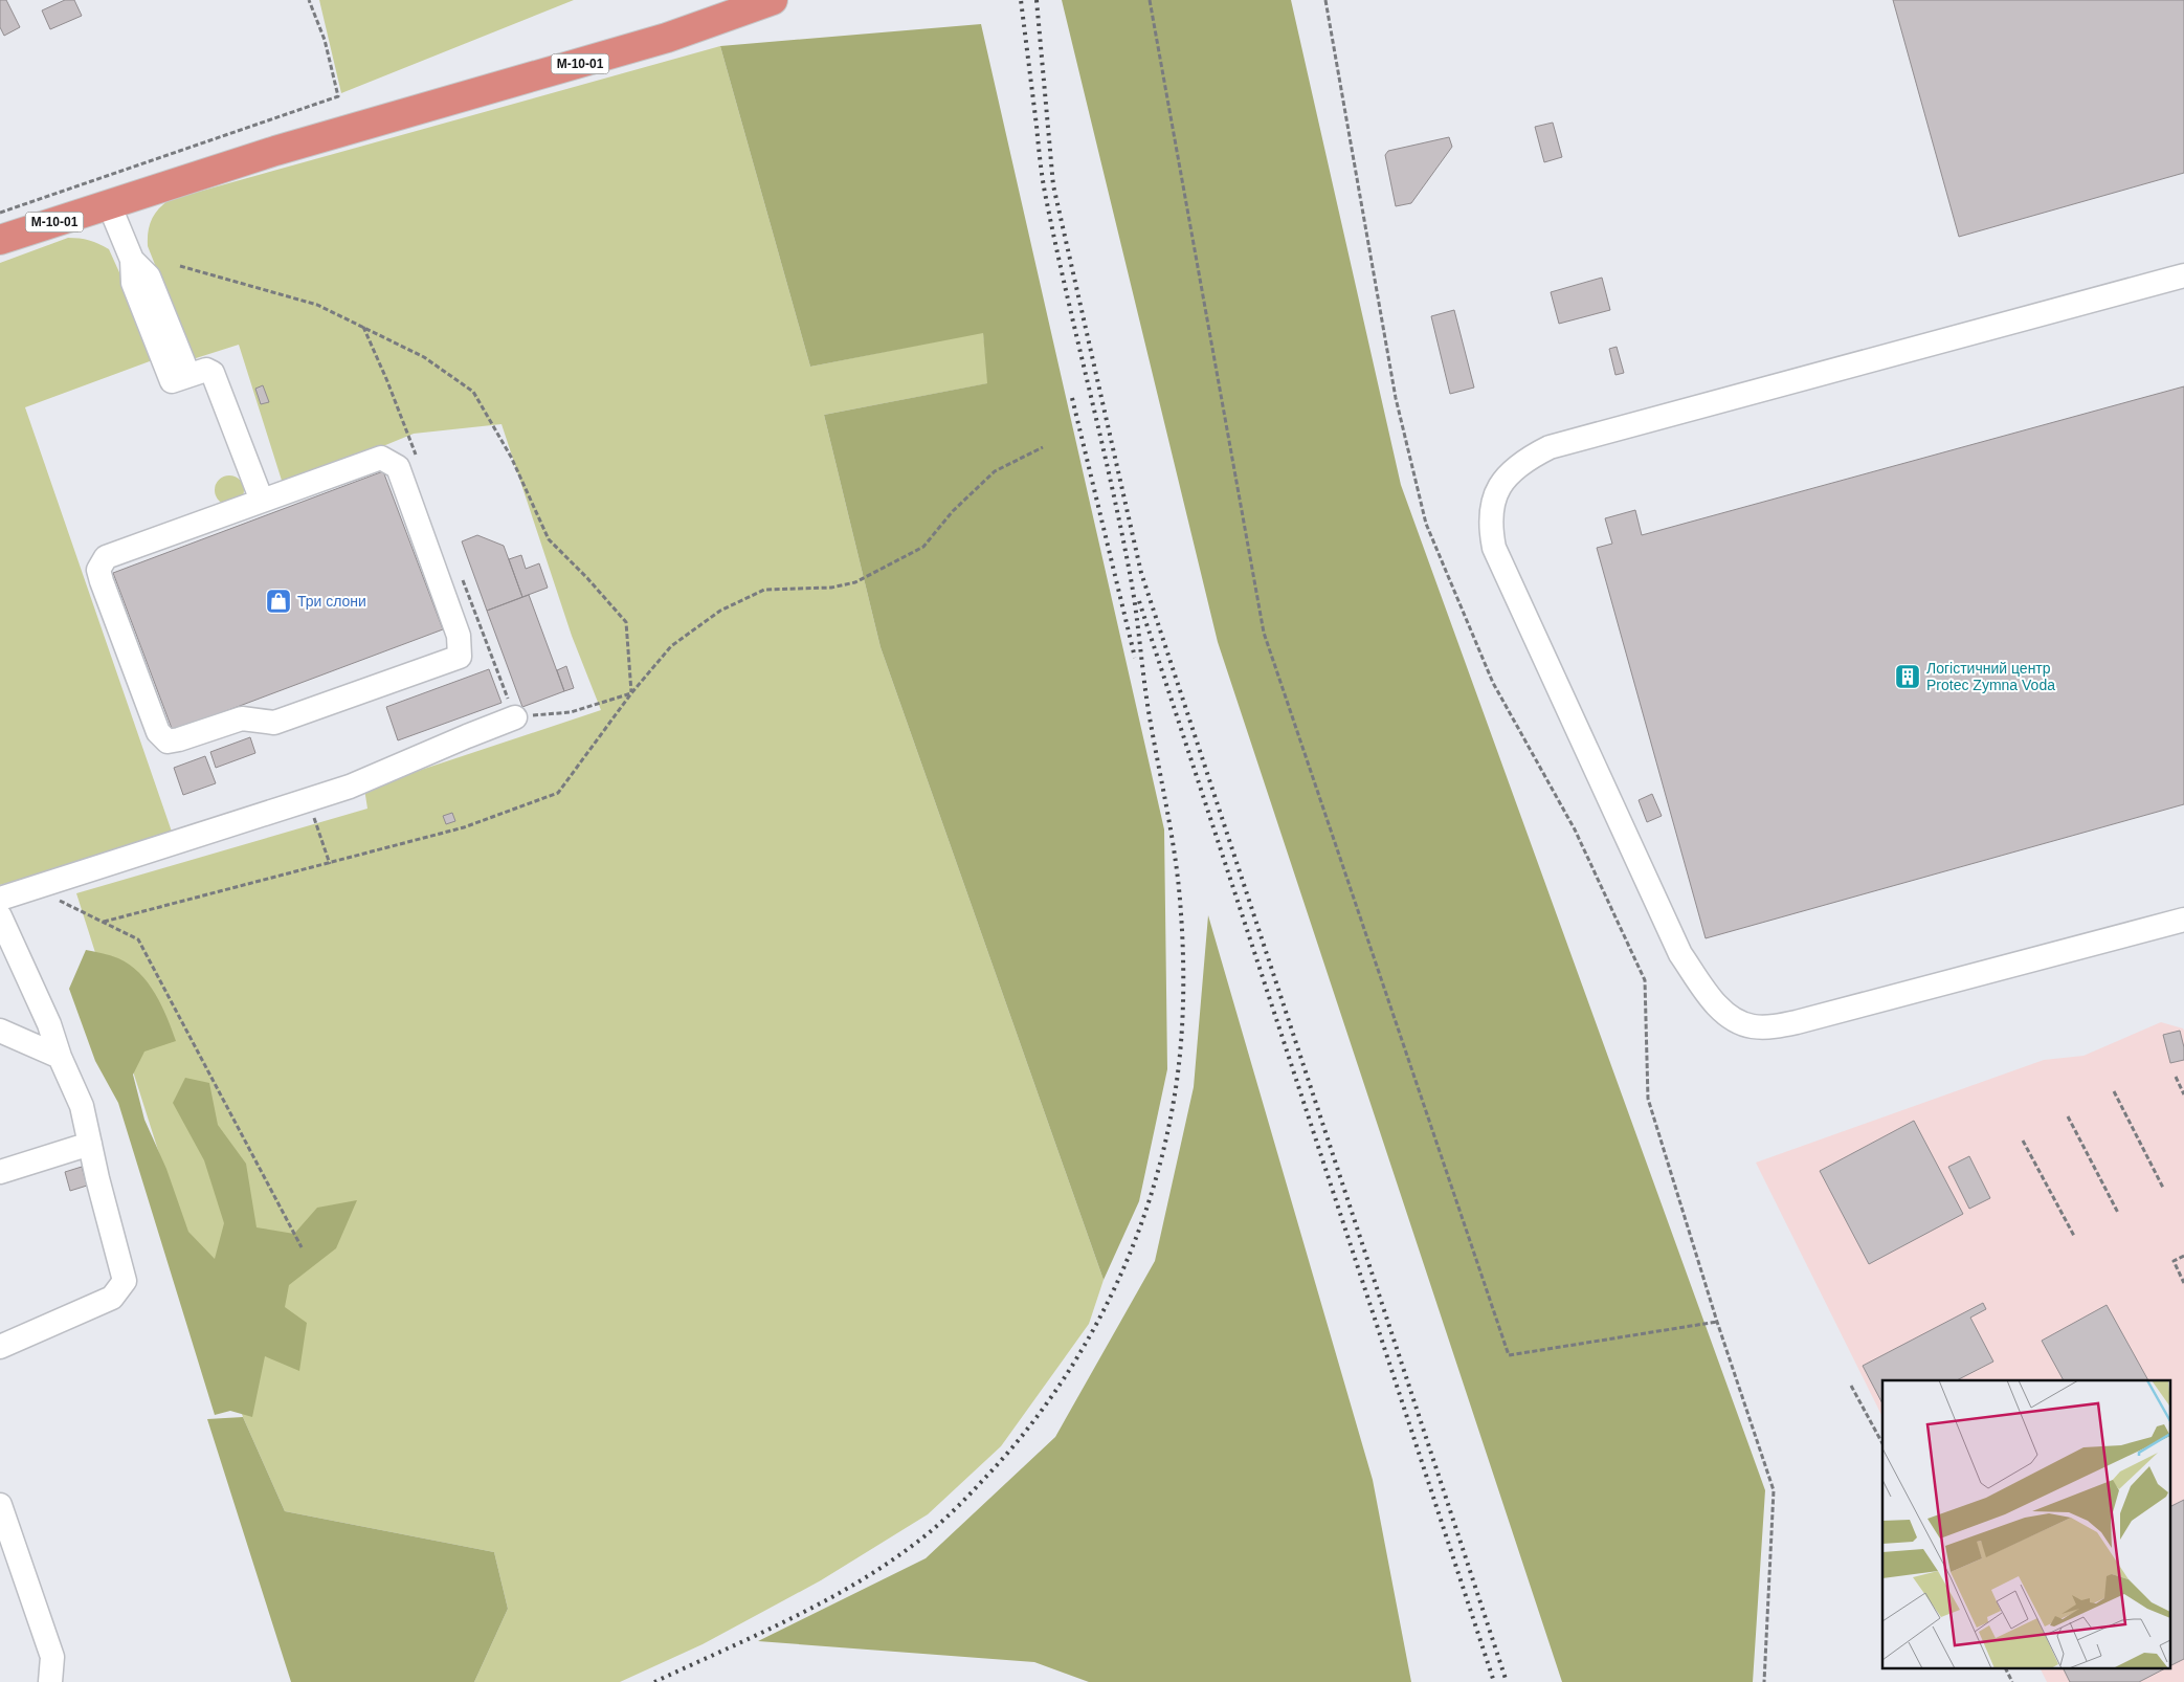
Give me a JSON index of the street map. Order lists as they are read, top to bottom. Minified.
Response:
{"streets":{"highway":["М-10-01"]},"places":{"shop":["Три слони"],"building":["Логістичний центр Protec Zymna Voda"]}}
